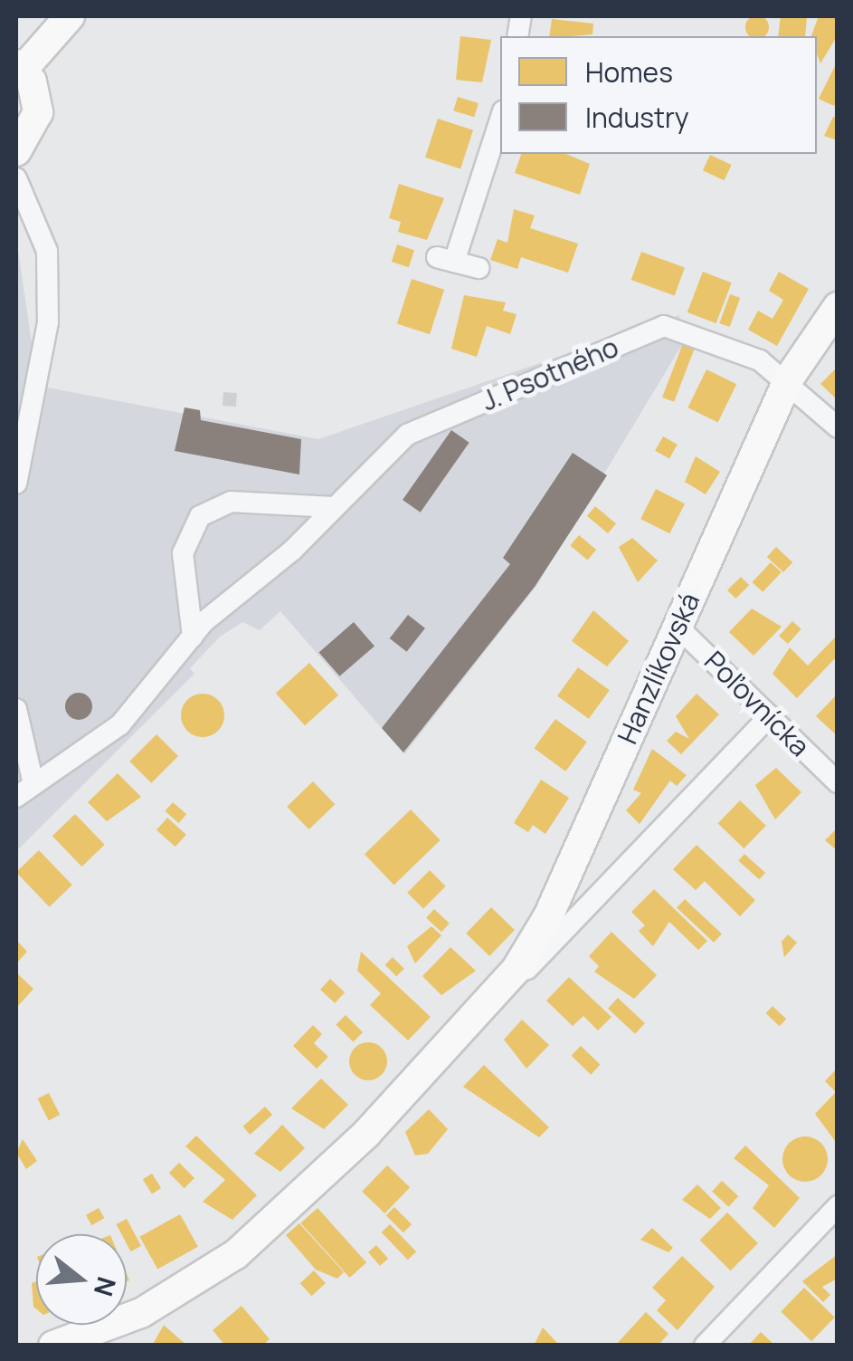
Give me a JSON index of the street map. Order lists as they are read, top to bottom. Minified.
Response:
{"streets":{"street":["J. Psotného","Hanzlíkovská","Poľovnícka"]},"crossings":[["J. Psotného","Hanzlíkovská"],["Hanzlíkovská","Poľovnícka"]],"legend":["Homes","Industry"],"north":"right"}
